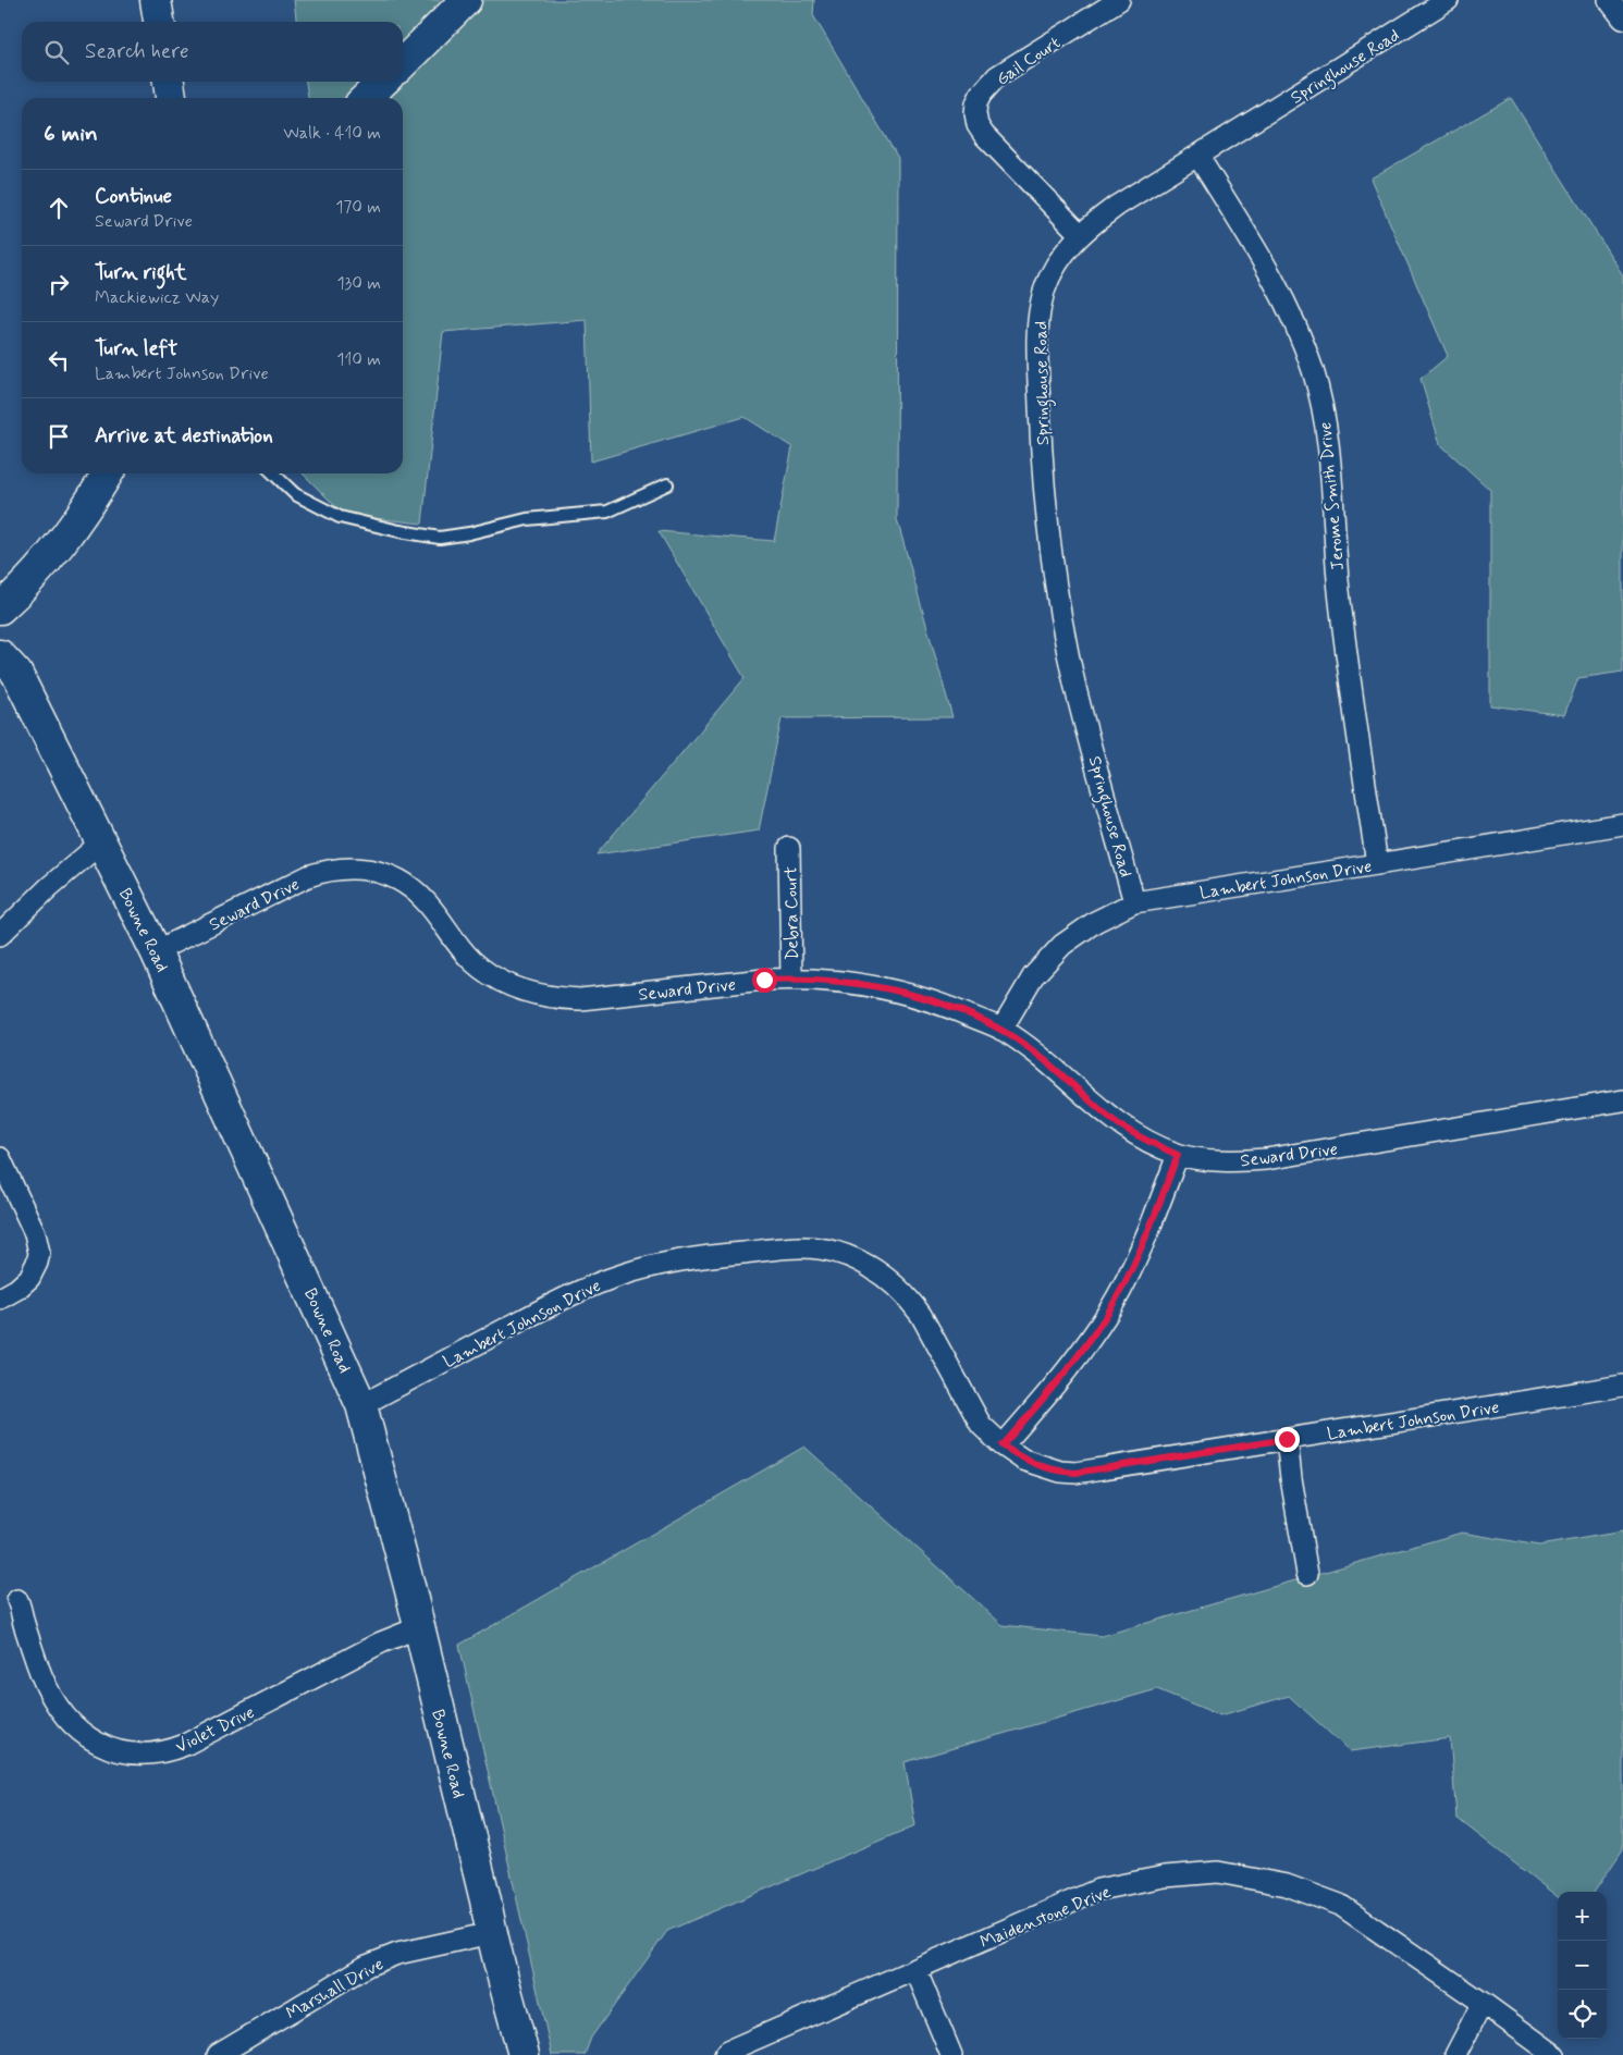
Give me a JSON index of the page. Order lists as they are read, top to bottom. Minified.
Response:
{"streets":{"street":["Gail Court","Springhouse Road","Jerome Smith Drive","Lambert Johnson Drive","Seward Drive","Debra Court","Bowne Road","Violet Drive","Maidenstone Drive","Marshall Drive"]},"crossings":[["Gail Court","Springhouse Road"],["Springhouse Road","Jerome Smith Drive"],["Springhouse Road","Lambert Johnson Drive"],["Jerome Smith Drive","Lambert Johnson Drive"],["Lambert Johnson Drive","Seward Drive"],["Lambert Johnson Drive","Bowne Road"],["Seward Drive","Debra Court"],["Seward Drive","Bowne Road"],["Bowne Road","Violet Drive"],["Bowne Road","Marshall Drive"]],"page":{"search":"Search here","heading":["6 min","Walk · 410 m"],"list":[["Continue","Seward Drive","170 m"],["Turn right","Mackiewicz Way","130 m"],["Turn left","Lambert Johnson Drive","110 m"],"Arrive at destination"],"map_buttons":["+","−"]}}
